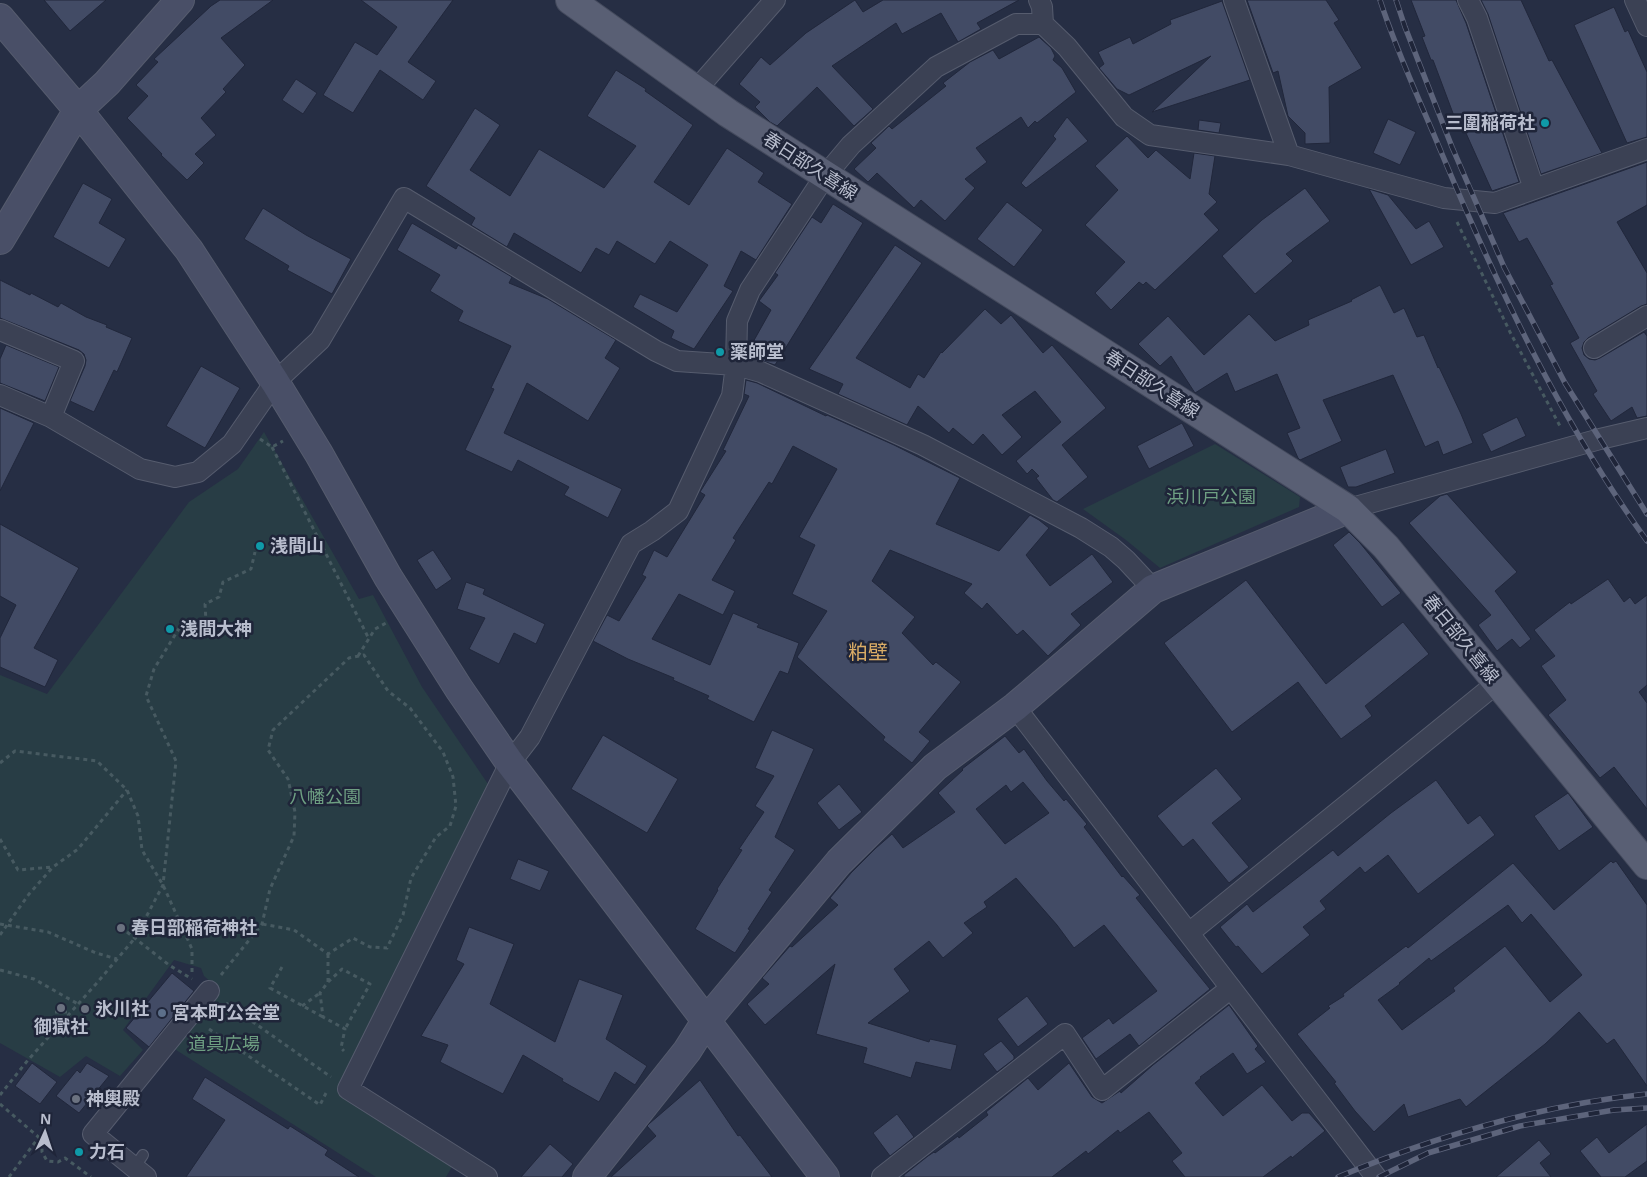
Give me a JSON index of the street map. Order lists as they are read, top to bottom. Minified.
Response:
{"streets":{"main road":["春日部久喜線"]},"districts":["粕壁"],"parks":["浜川戸公園","八幡公園","道具広場"],"places":["三圍稲荷社","薬師堂","浅間山","浅間大神","春日部稲荷神社","御獄社","氷川社","宮本町公会堂","神輿殿","力石"],"north":"top"}
